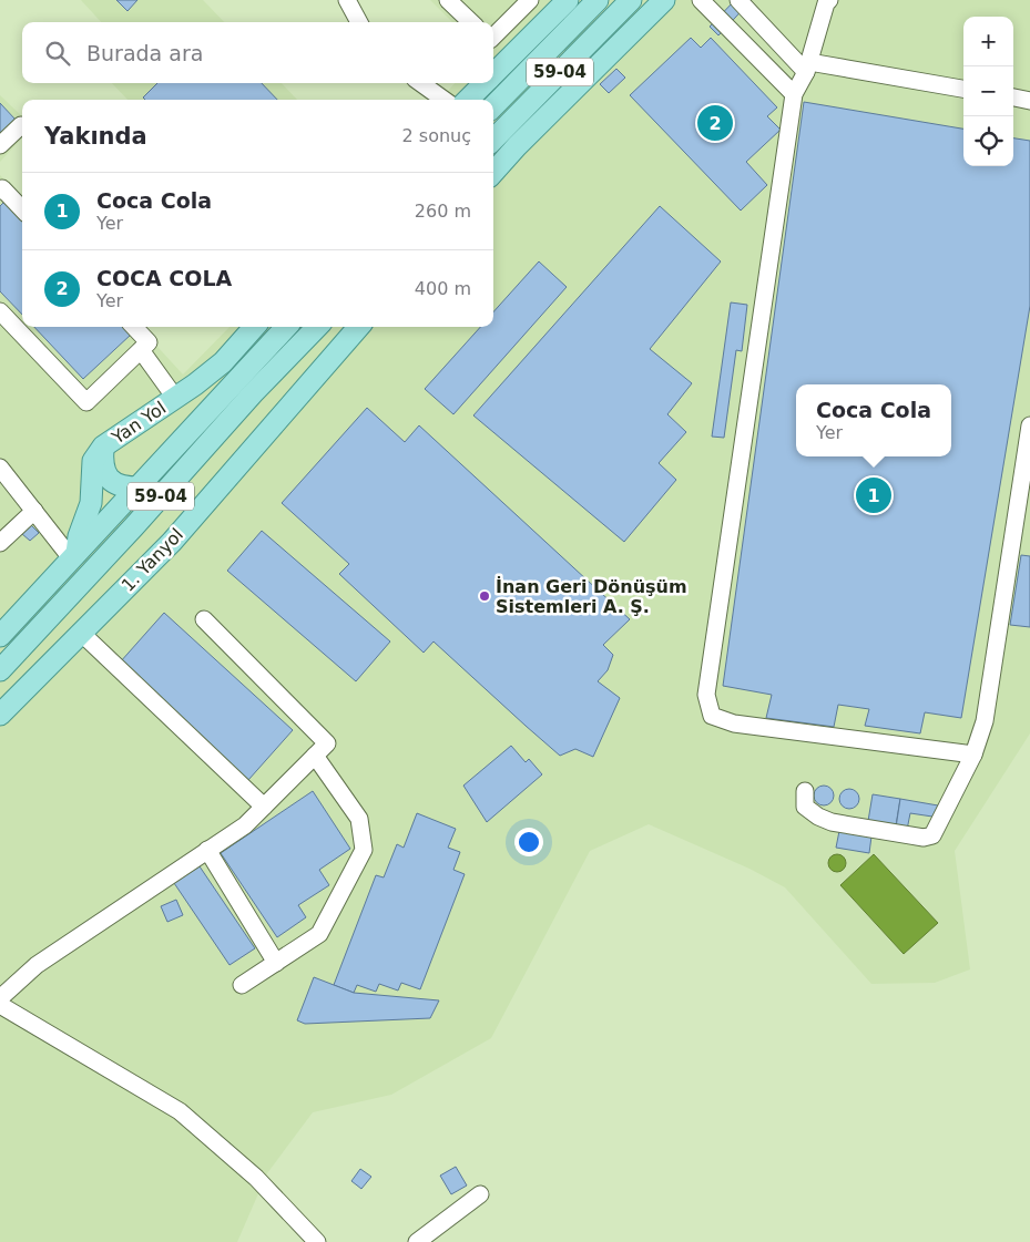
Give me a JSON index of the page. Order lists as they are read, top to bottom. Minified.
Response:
{"streets":{"main road":["59-04","Yan Yol","1. Yanyol"]},"crossings":[["59-04","Yan Yol"]],"places":["İnan Geri Dönüşüm Sistemleri A. Ş."],"page":{"map_buttons":["+","−"],"search":"Burada ara","heading":["Yakında","2 sonuç"],"pins":["2","1"],"list":[{"mark":"1","name":"Coca Cola","note":"Yer","value":"260 m"},{"mark":"2","name":"COCA COLA","note":"Yer","value":"400 m"}],"popup":["Coca Cola","Yer"]}}
